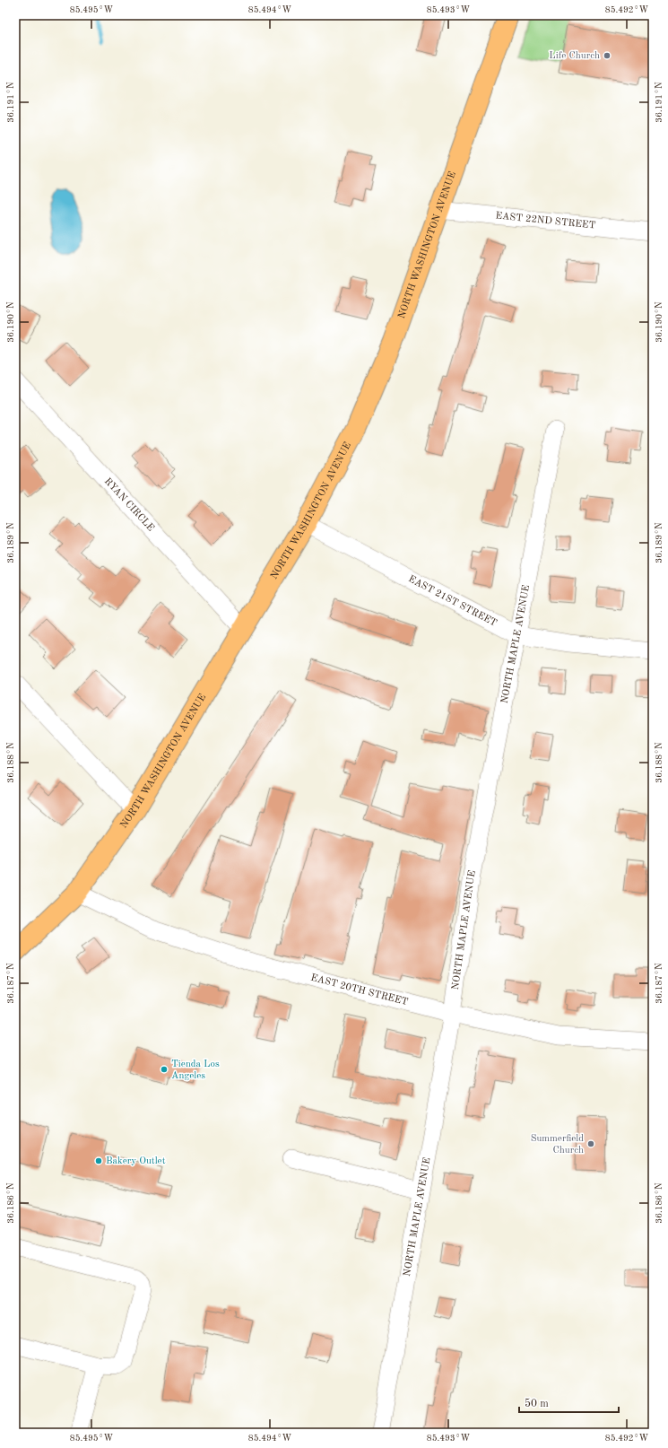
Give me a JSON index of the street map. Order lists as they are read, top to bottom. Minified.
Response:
{"streets":{"main road":["NORTH WASHINGTON AVENUE"],"street":["EAST 22ND STREET","RYAN CIRCLE","EAST 21ST STREET","NORTH MAPLE AVENUE","EAST 20TH STREET"]},"crossings":[["EAST 22ND STREET","NORTH WASHINGTON AVENUE"],["NORTH WASHINGTON AVENUE","RYAN CIRCLE"],["NORTH WASHINGTON AVENUE","EAST 21ST STREET"],["NORTH WASHINGTON AVENUE","EAST 20TH STREET"],["EAST 21ST STREET","NORTH MAPLE AVENUE"],["NORTH MAPLE AVENUE","EAST 20TH STREET"]],"places":["Life Church","Tienda Los Angeles","Summerfield Church","Bakery Outlet"],"scale_bar":"50 m","coordinates":["85.495°W","85.494°W","85.493°W","85.492°W","36.191°N","36.190°N","36.189°N","36.188°N","36.187°N","36.186°N"]}
